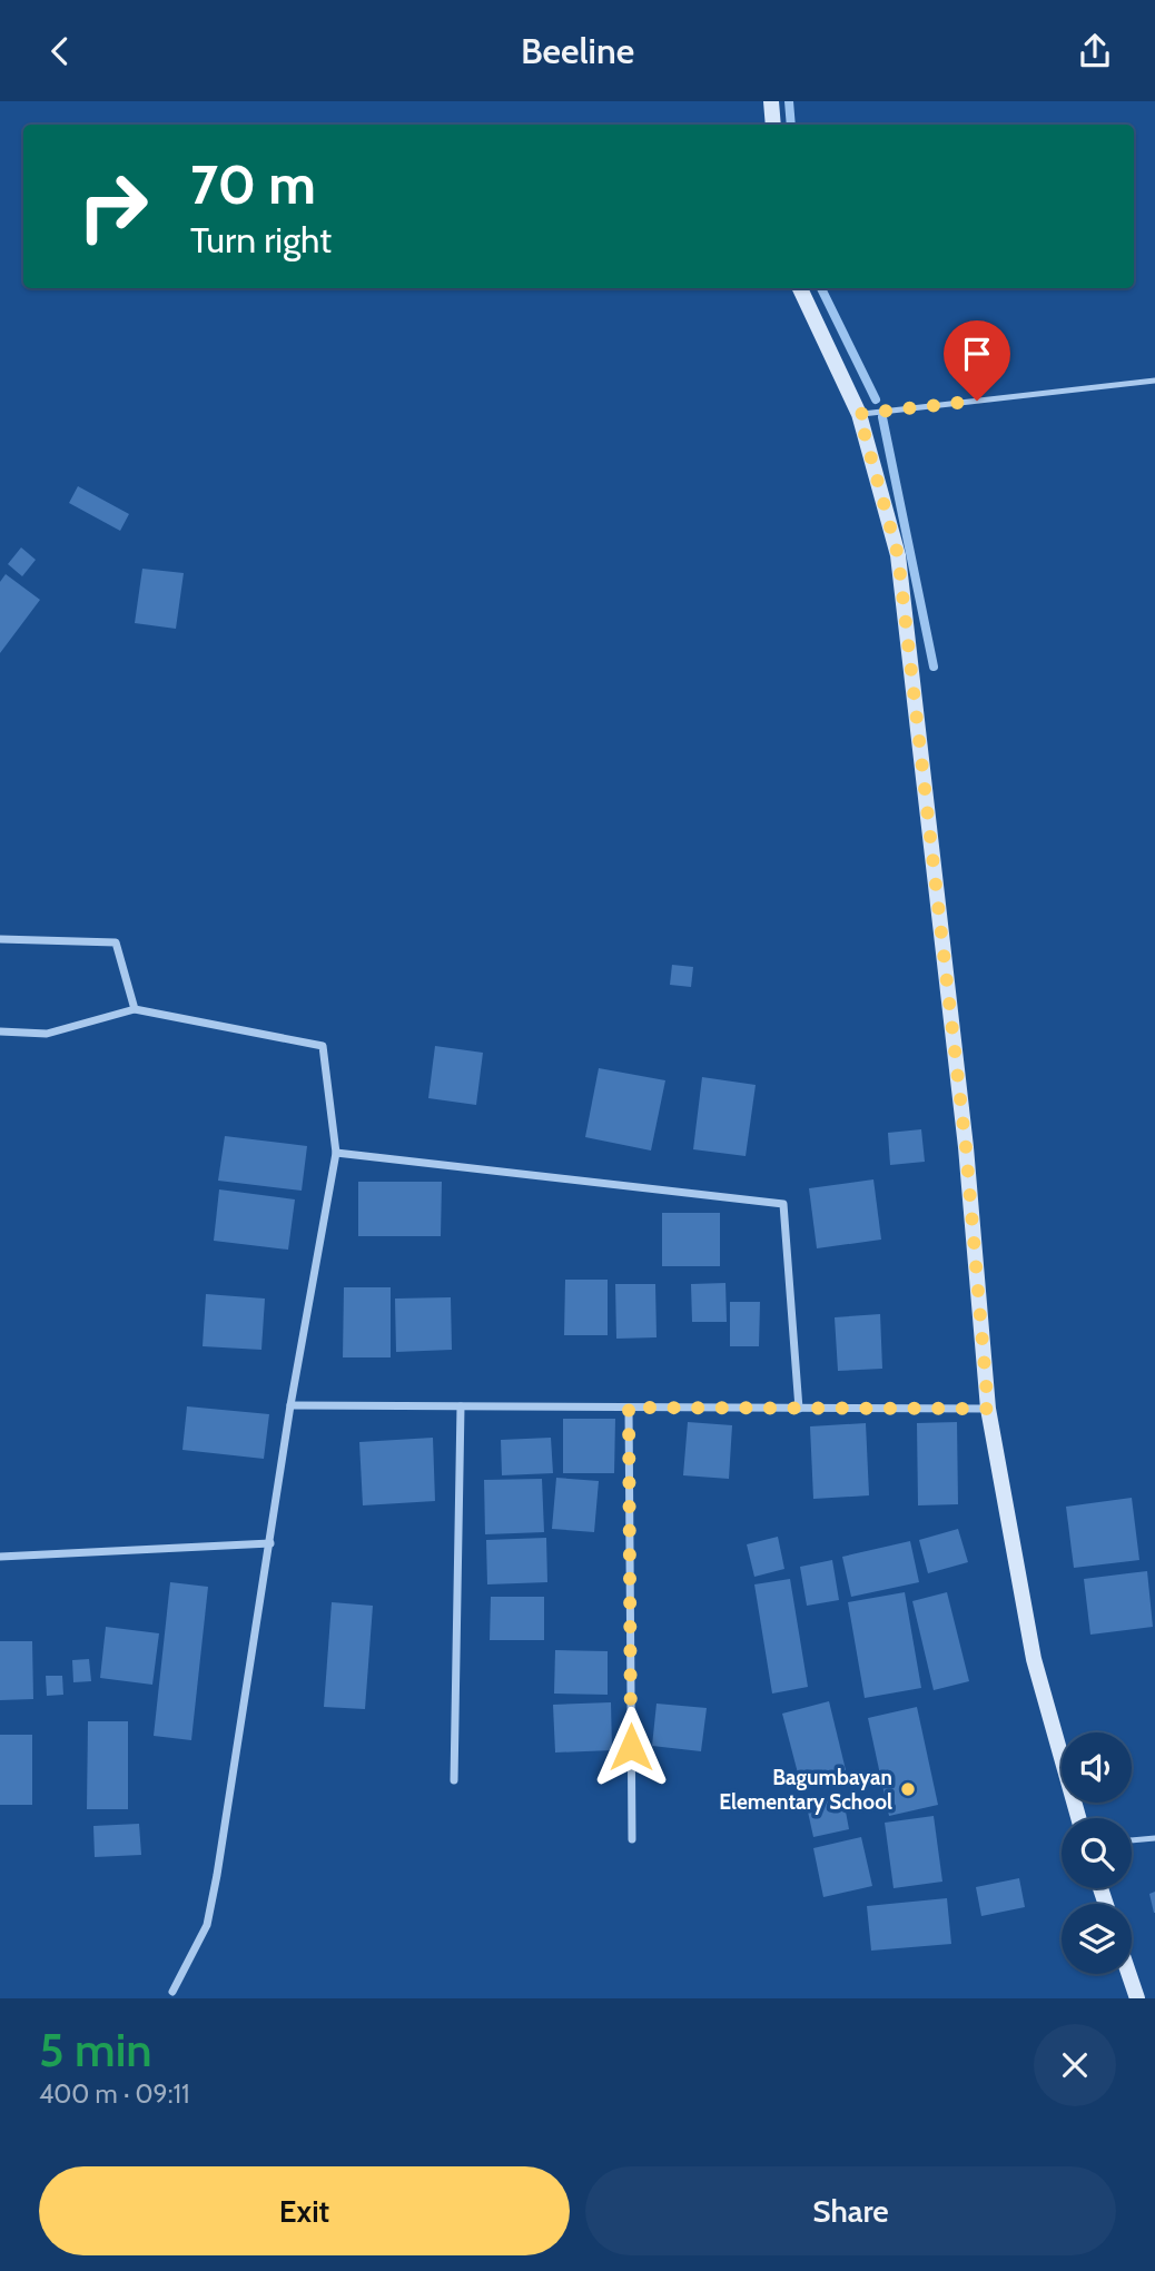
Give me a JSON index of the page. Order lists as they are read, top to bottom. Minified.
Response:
{"places":["Bagumbayan Elementary School"],"page":{"header":"Beeline","turn":["70 m","Turn right"],"heading":["5 min","400 m · 09:11"],"buttons":["Exit","Share"]}}
